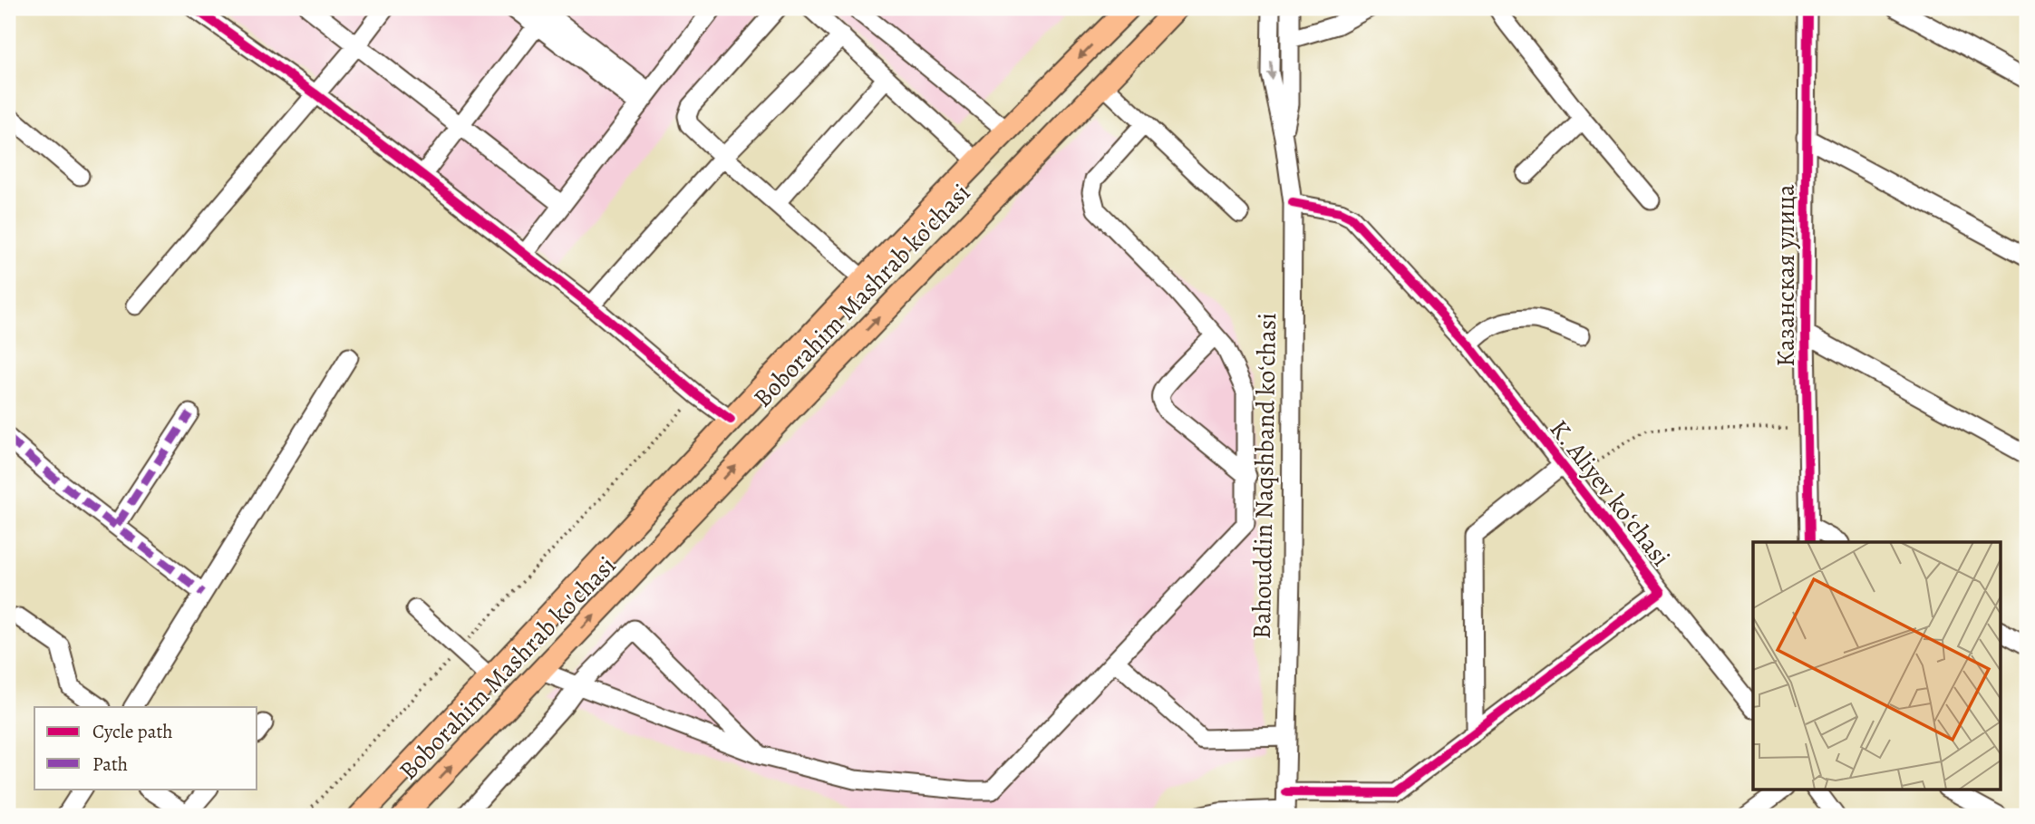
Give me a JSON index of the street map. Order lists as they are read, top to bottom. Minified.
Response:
{"streets":{"main road":["Boborahim Mashrab ko'chasi"],"street":["Казанская улица","Bahouddin Naqshband koʻchasi","K. Aliyev koʻchasi"]},"crossings":[["Bahouddin Naqshband koʻchasi","K. Aliyev koʻchasi"]],"legend":["Cycle path","Path"]}
